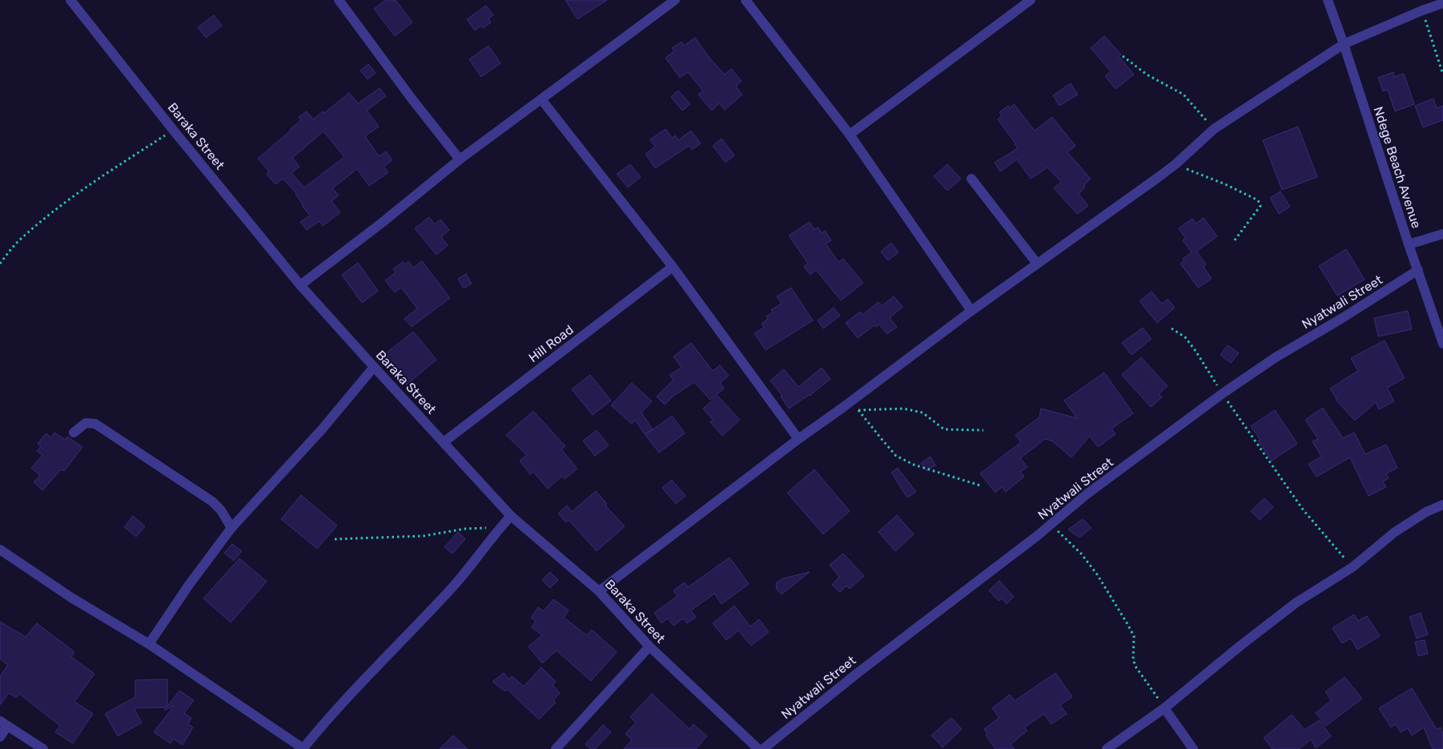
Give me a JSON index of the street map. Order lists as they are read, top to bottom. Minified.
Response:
{"streets":{"street":["Baraka Street","Ndege Beach Avenue","Nyatwali Street","Hill Road"]},"crossings":[["Baraka Street","Hill Road"],["Ndege Beach Avenue","Nyatwali Street"]]}
